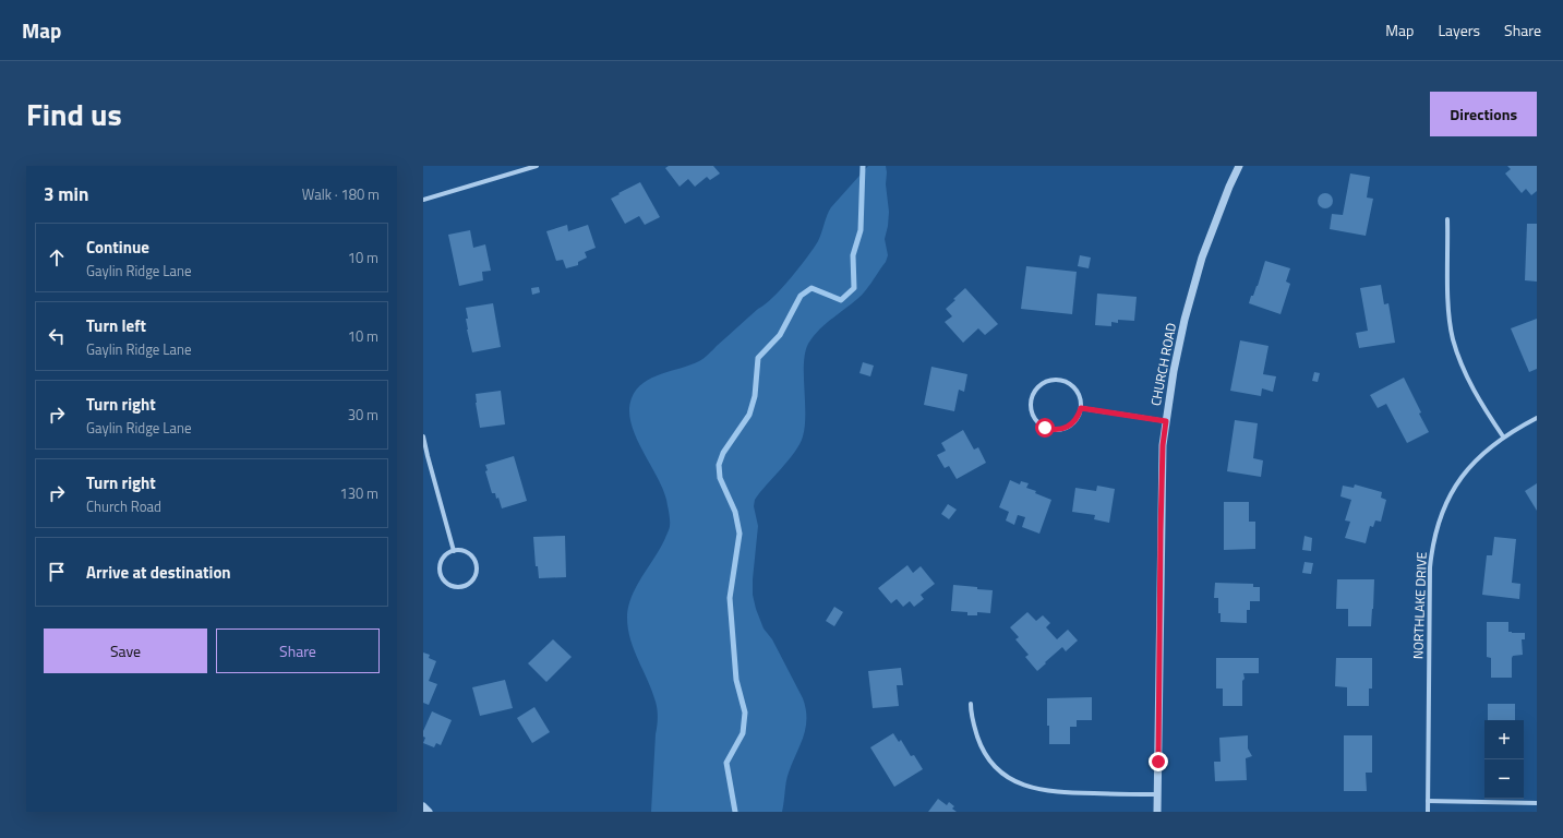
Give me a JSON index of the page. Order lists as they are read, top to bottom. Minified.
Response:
{"streets":{"street":["CHURCH ROAD","NORTHLAKE DRIVE"]},"page":{"header":"Map","nav":["Map","Layers","Share"],"title":"Find us","buttons":["Directions",["Save","Share"]],"heading":["3 min","Walk · 180 m"],"list":[["Continue","Gaylin Ridge Lane","10 m"],["Turn left","Gaylin Ridge Lane","10 m"],["Turn right","Gaylin Ridge Lane","30 m"],["Turn right","Church Road","130 m"],"Arrive at destination"],"map_buttons":["+","−"]}}
